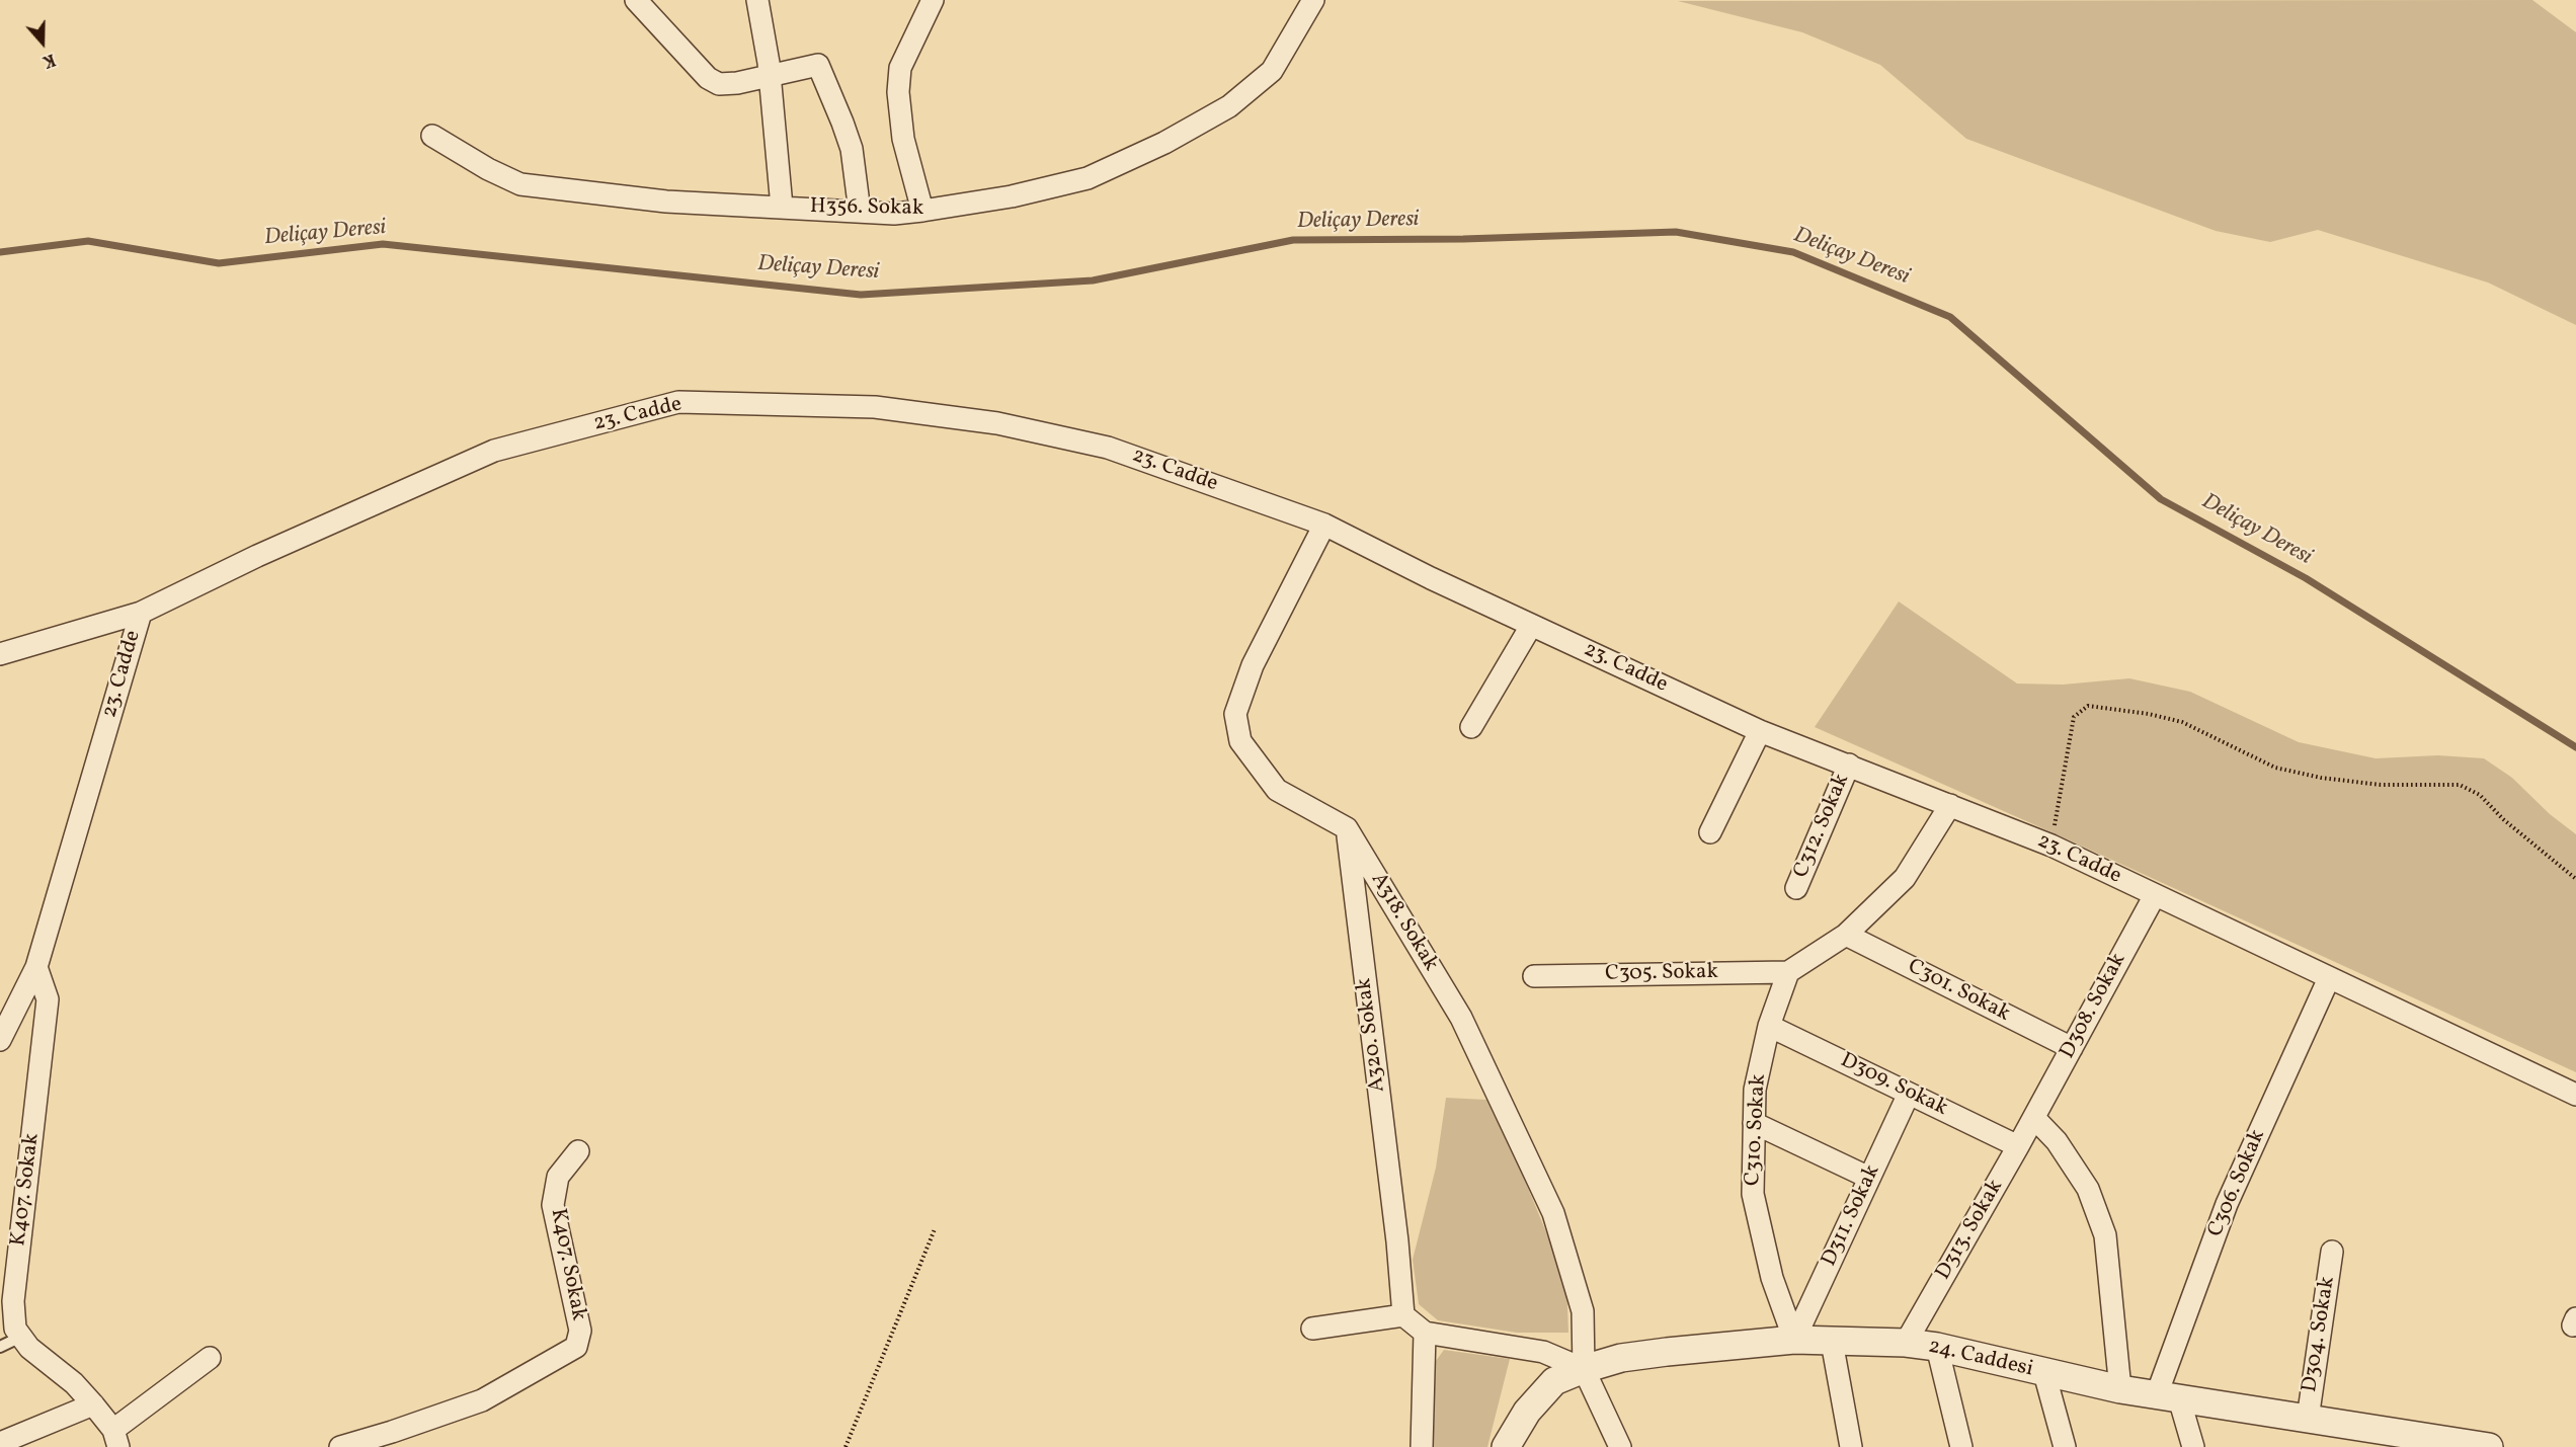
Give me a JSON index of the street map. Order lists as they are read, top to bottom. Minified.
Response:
{"streets":{"street":["H356. Sokak","23. Cadde","C312. Sokak","A318. Sokak","C305. Sokak","C301. Sokak","D308. Sokak","A320. Sokak","D309. Sokak","C310. Sokak","C306. Sokak","K407. Sokak","D311. Sokak","D313. Sokak","D304. Sokak","24. Caddesi"]},"crossings":[["23. Cadde","C312. Sokak"],["23. Cadde","D308. Sokak"],["23. Cadde","C306. Sokak"],["23. Cadde","K407. Sokak"],["A318. Sokak","A320. Sokak"],["A318. Sokak","24. Caddesi"],["C305. Sokak","C310. Sokak"],["C301. Sokak","D308. Sokak"],["D308. Sokak","D313. Sokak"],["D309. Sokak","C310. Sokak"],["D309. Sokak","D311. Sokak"],["D309. Sokak","D313. Sokak"],["C310. Sokak","D311. Sokak"],["C310. Sokak","24. Caddesi"],["C306. Sokak","24. Caddesi"],["D311. Sokak","24. Caddesi"],["D313. Sokak","24. Caddesi"],["D304. Sokak","24. Caddesi"]],"water":["Deliçay Deresi"],"north":"bottom"}
